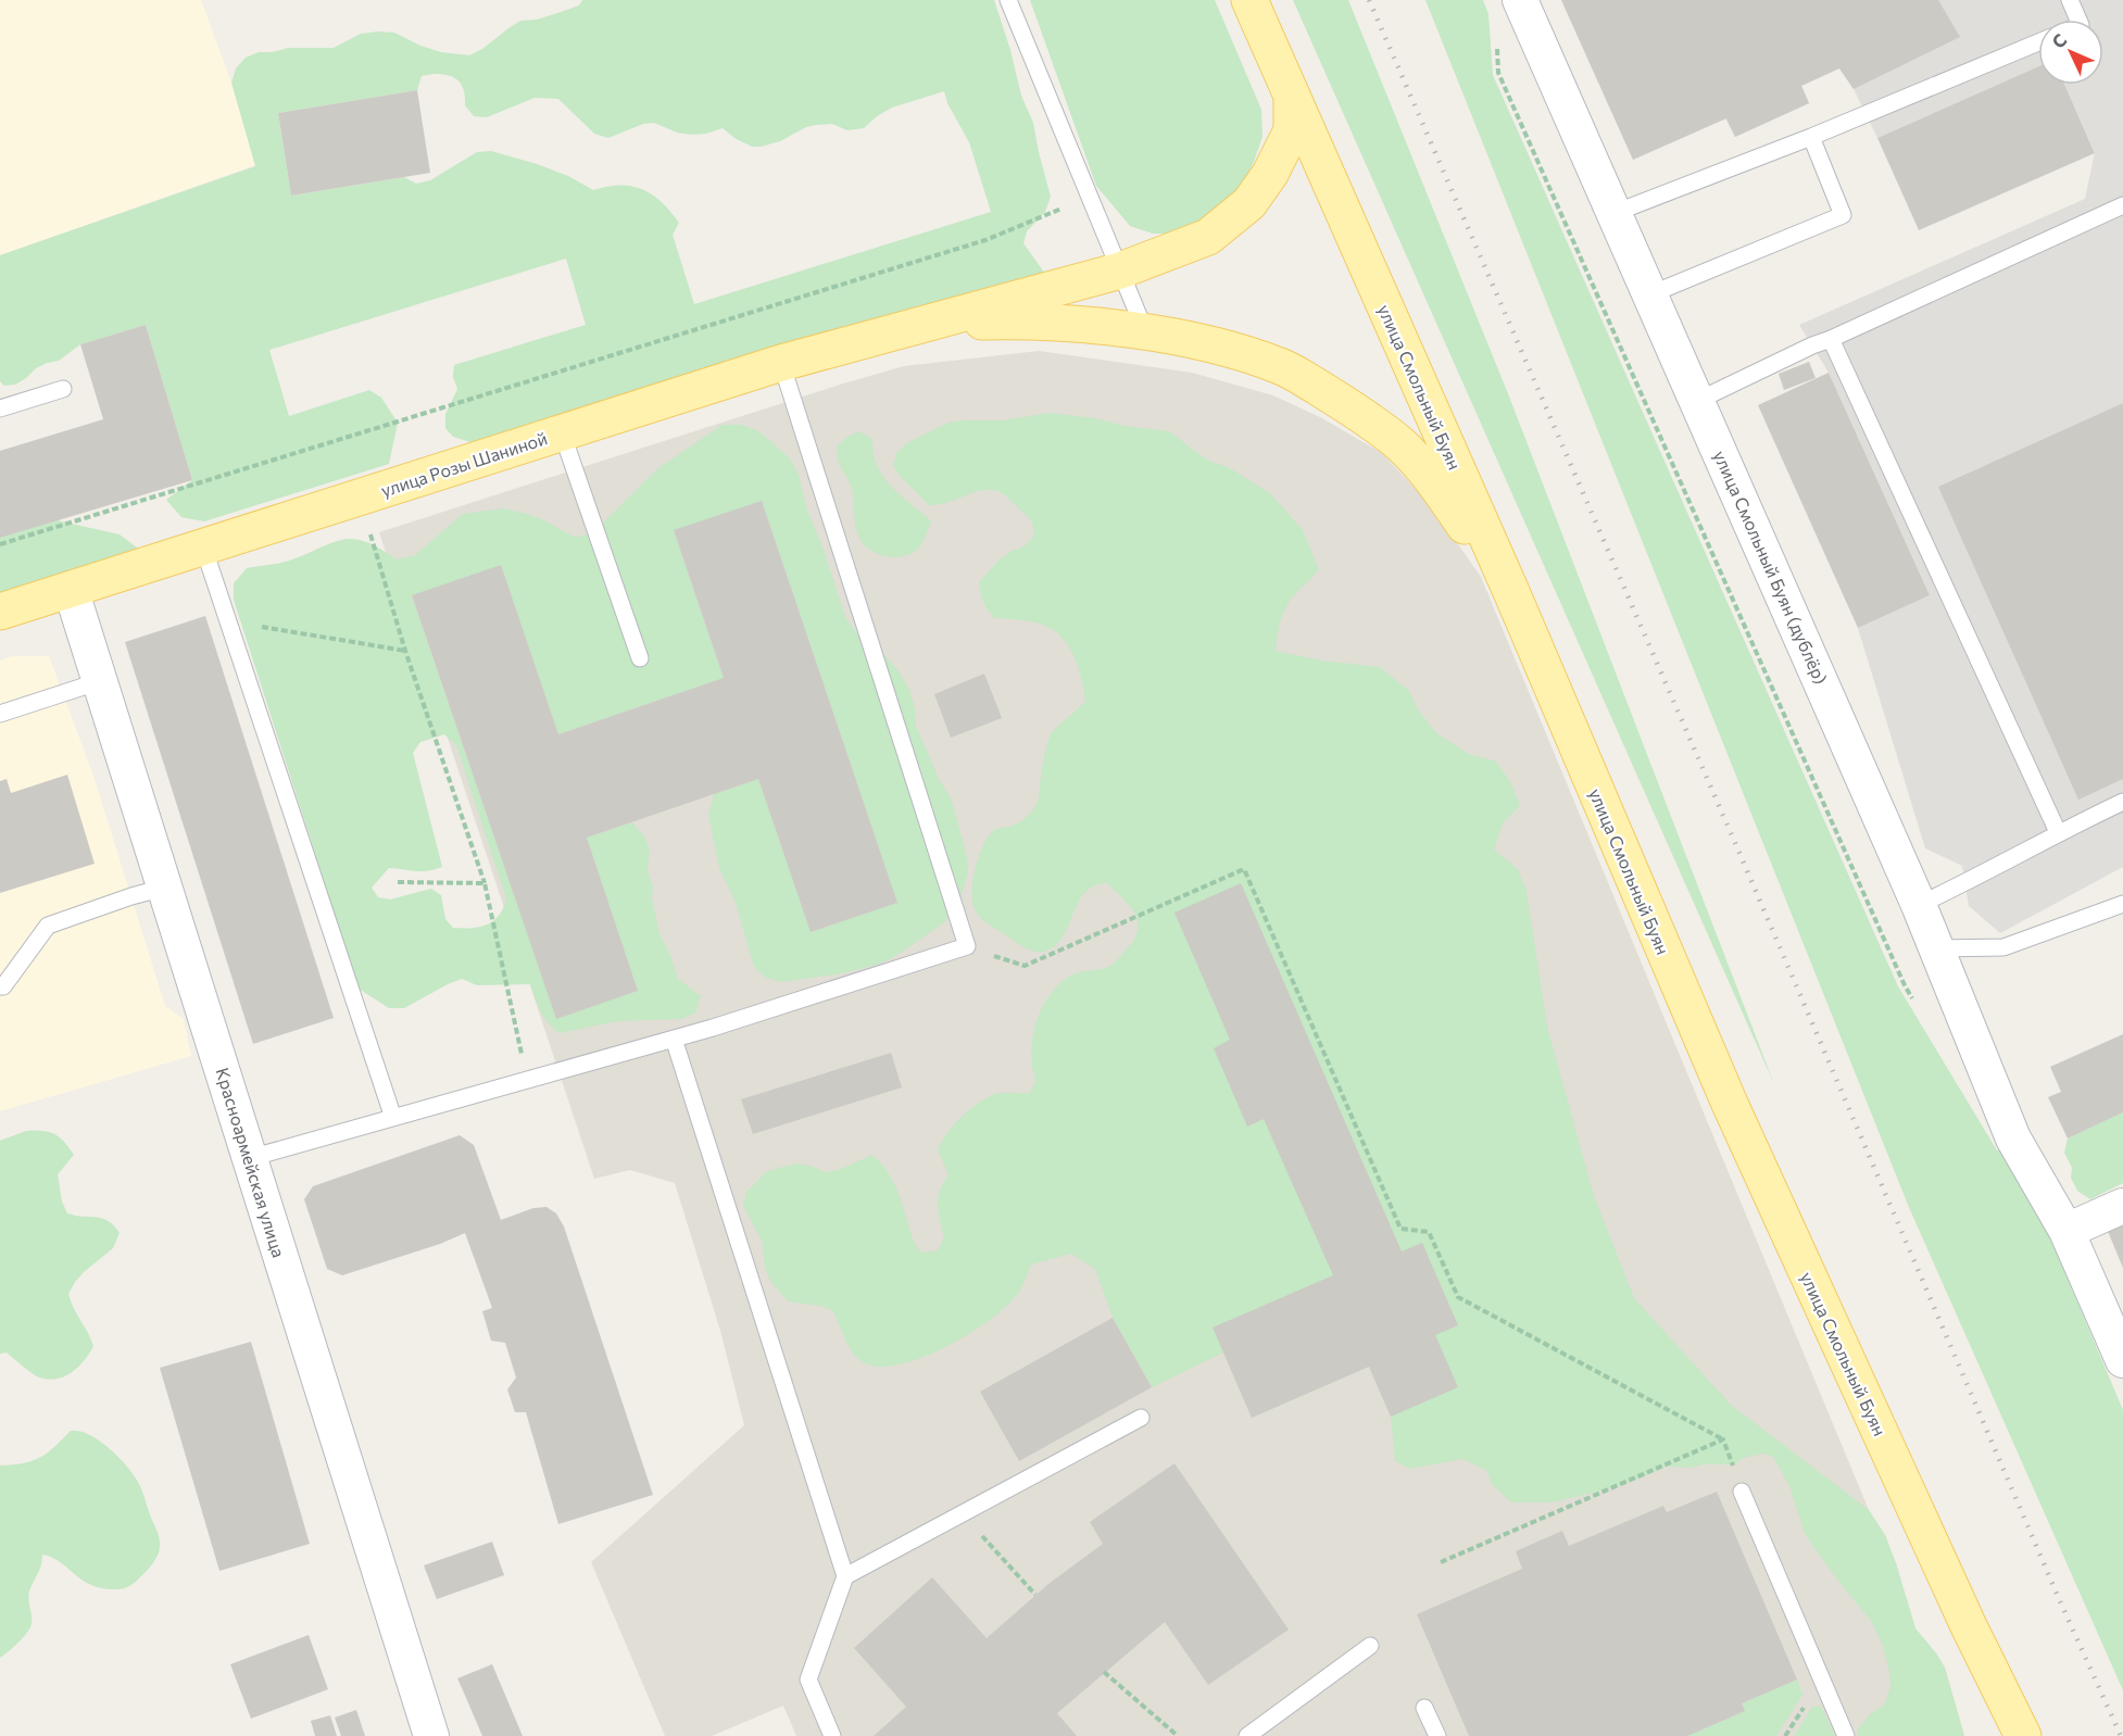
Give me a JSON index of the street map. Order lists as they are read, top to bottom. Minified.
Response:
{"streets":{"main road":["улица Смольный Буян","улица Розы Шаниной"],"street":["улица Смольный Буян (дублёр)","Красноармейская улица"]},"crossings":[["улица Розы Шаниной","Красноармейская улица"]],"north":"top left"}
